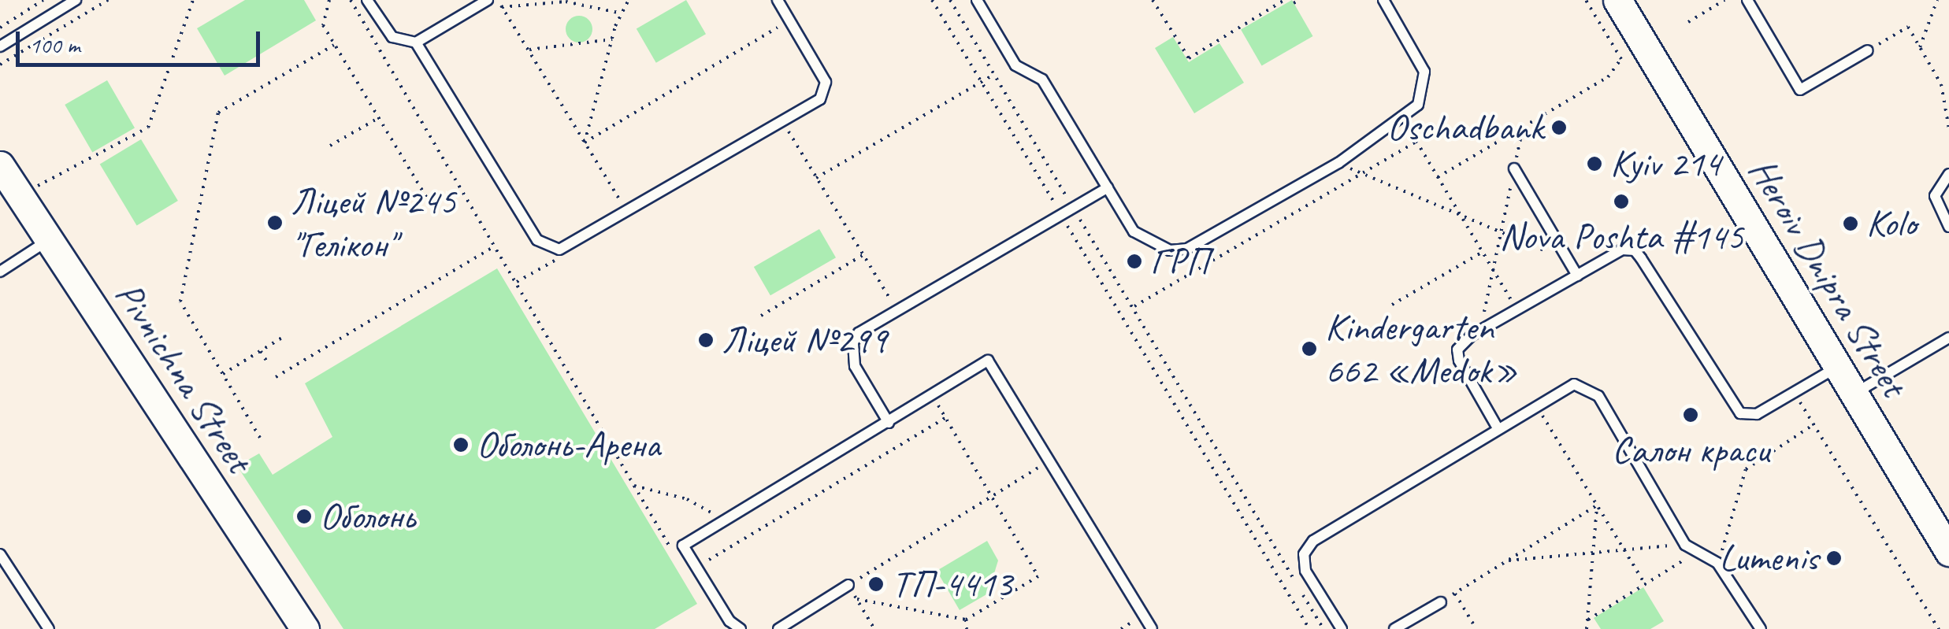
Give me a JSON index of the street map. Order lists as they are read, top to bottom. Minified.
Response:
{"streets":{"main road":["Heroiv Dnipra Street","Pivnichna Street"]},"places":["Oschadbank","Kyiv 214","Nova Poshta #145","Ліцей №245 \"Гелікон\"","Kolo","ГРП","Ліцей №299","Kindergarten 662 «Medok»","Салон краси","Оболонь-Арена","Оболонь","Lumenis","ТП-4413"],"scale_bar":"100 m"}
